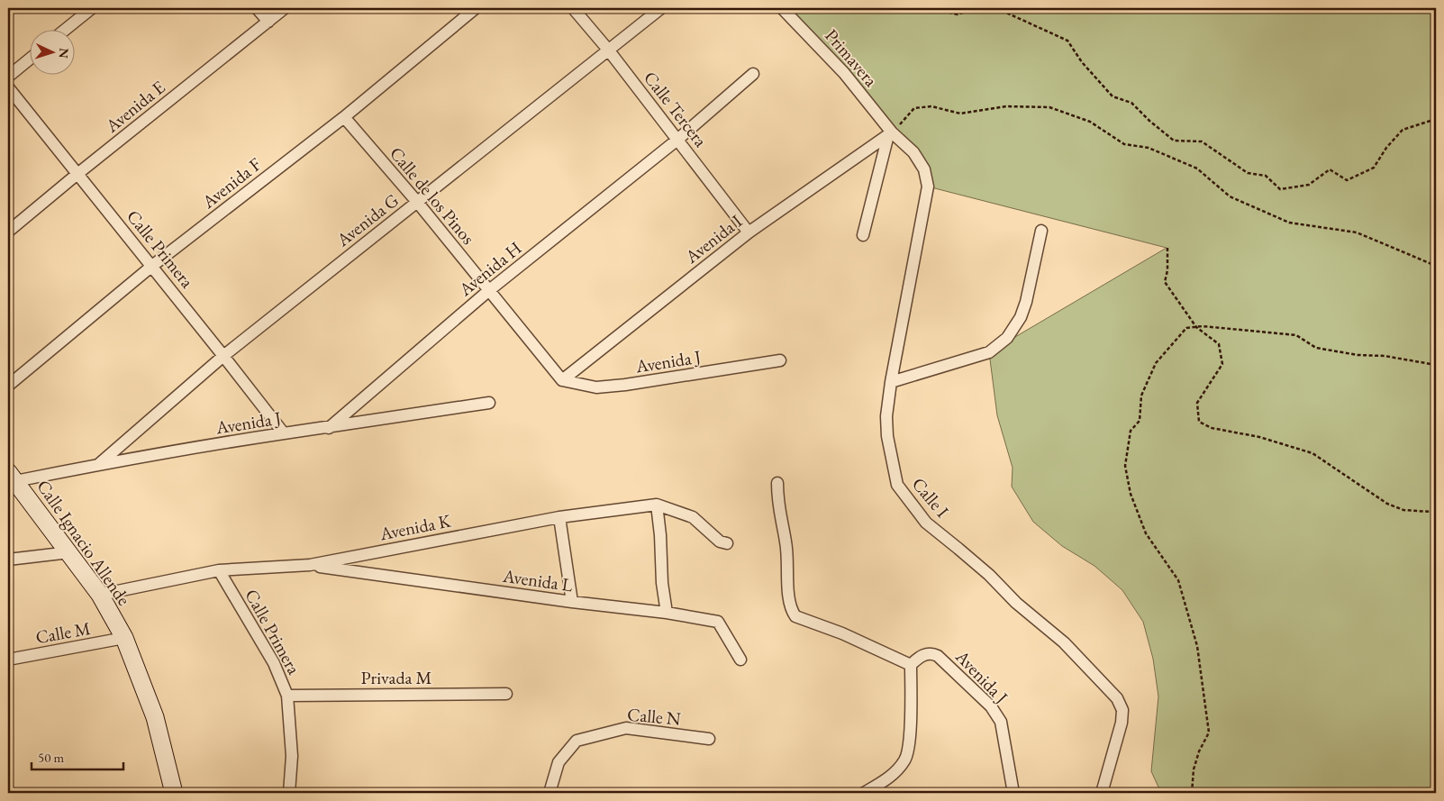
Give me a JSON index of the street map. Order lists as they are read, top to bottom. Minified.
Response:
{"streets":{"street":["Primavera","Avenida E","Calle Tercera","Avenida F","Calle de los Pinos","Avenida G","Avenida I","Calle Primera","Avenida H","Avenida J","Calle I","Avenida K","Calle Ignacio Allende","Avenida L","Calle M","Privada M","Calle N"]},"crossings":[["Primavera","Avenida I"],["Primavera","Calle I"],["Avenida E","Calle Primera"],["Calle Tercera","Avenida G"],["Calle Tercera","Avenida I"],["Calle Tercera","Avenida H"],["Avenida F","Calle de los Pinos"],["Avenida F","Calle Primera"],["Calle de los Pinos","Avenida G"],["Calle de los Pinos","Avenida I"],["Calle de los Pinos","Avenida H"],["Calle de los Pinos","Avenida J"],["Avenida G","Calle Primera"],["Avenida G","Avenida J"],["Avenida I","Avenida J"],["Avenida I","Calle I"],["Calle Primera","Avenida J"],["Calle Primera","Avenida K"],["Calle Primera","Privada M"],["Avenida H","Avenida J"],["Avenida J","Calle Ignacio Allende"],["Avenida K","Calle Ignacio Allende"],["Avenida K","Avenida L"],["Calle Ignacio Allende","Calle M"]],"scale_bar":"50 m","north":"right"}
